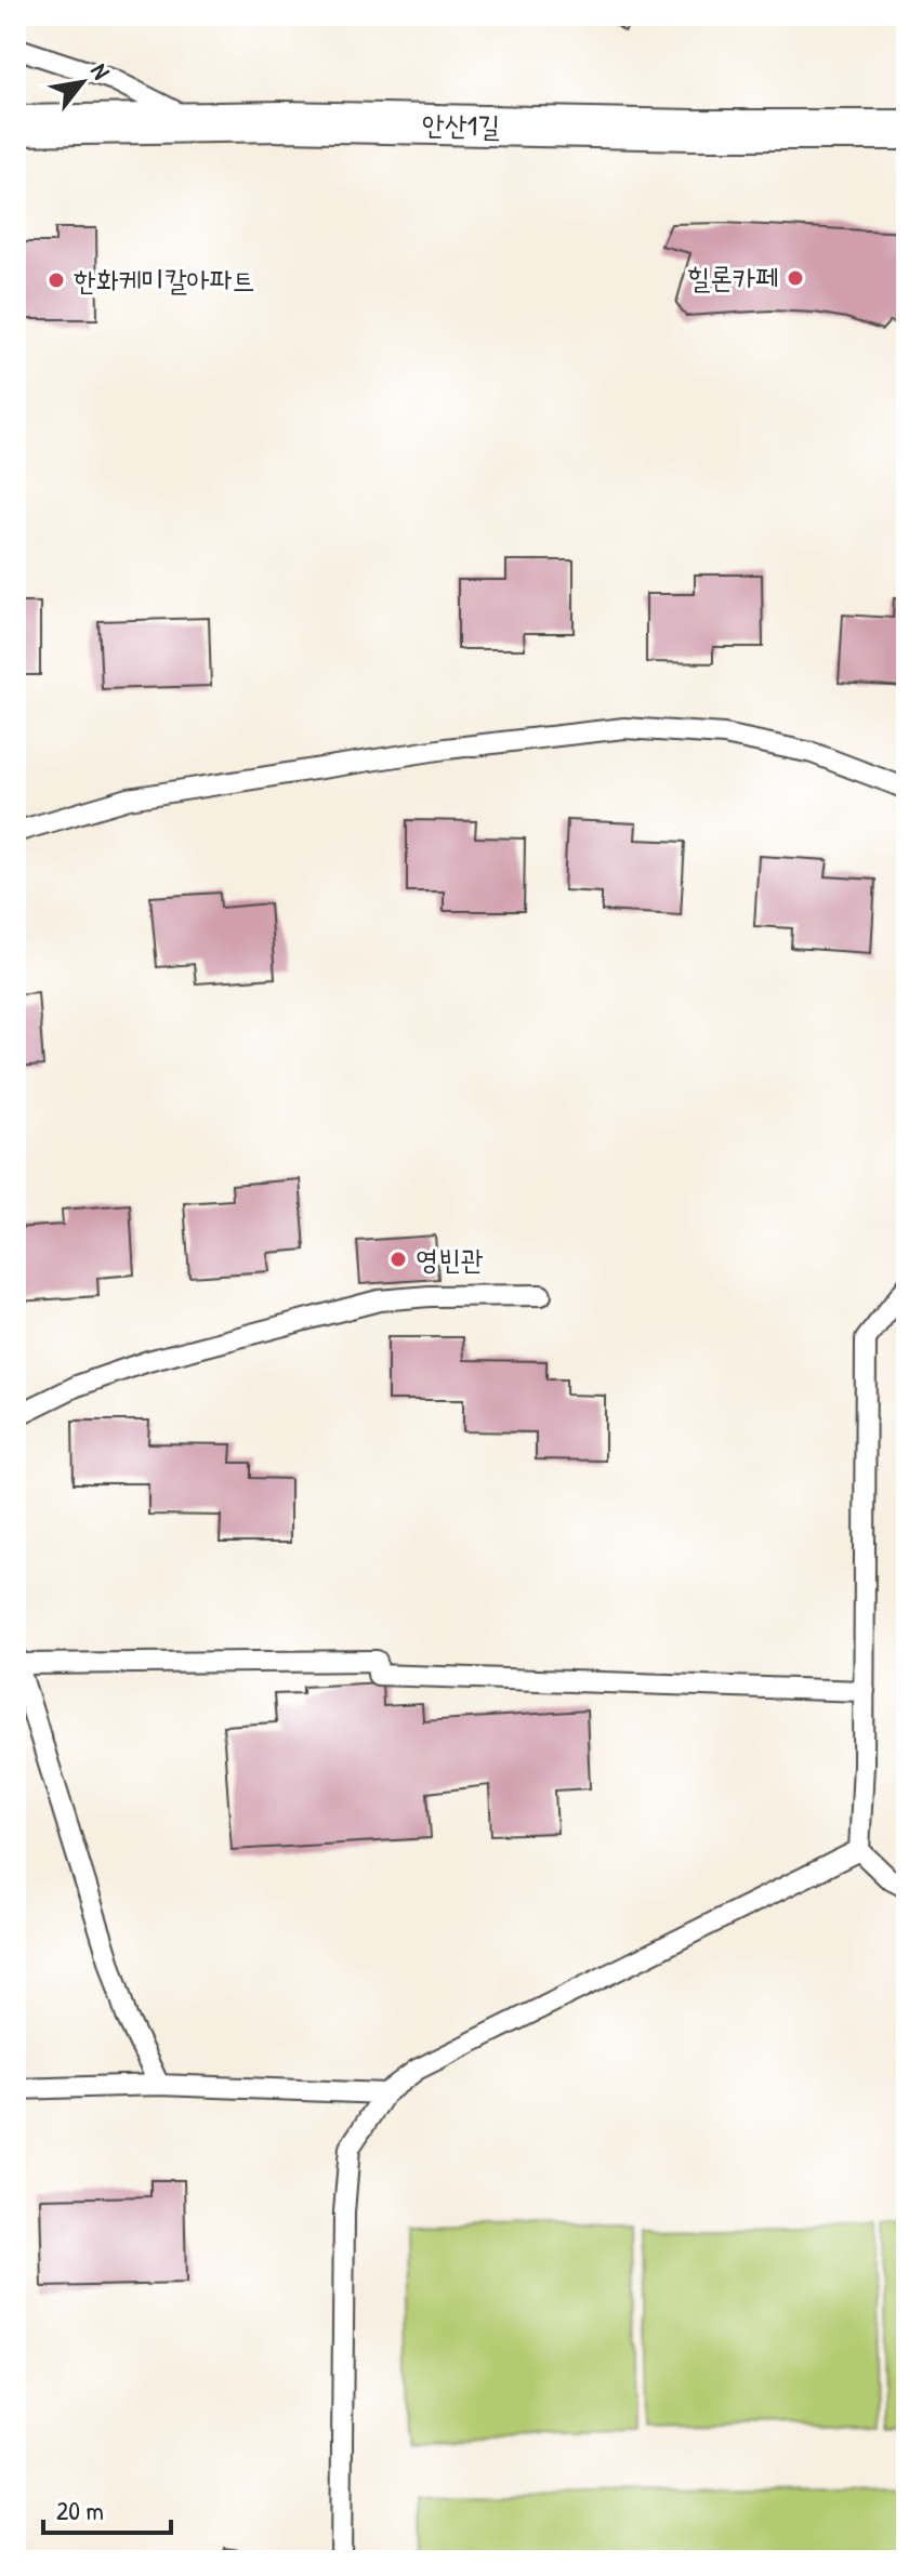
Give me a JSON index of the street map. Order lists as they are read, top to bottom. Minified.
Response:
{"streets":{"street":["안산1길"]},"places":["힐론카페","한화케미칼아파트","영빈관"],"scale_bar":"20 m","north":"top right"}
